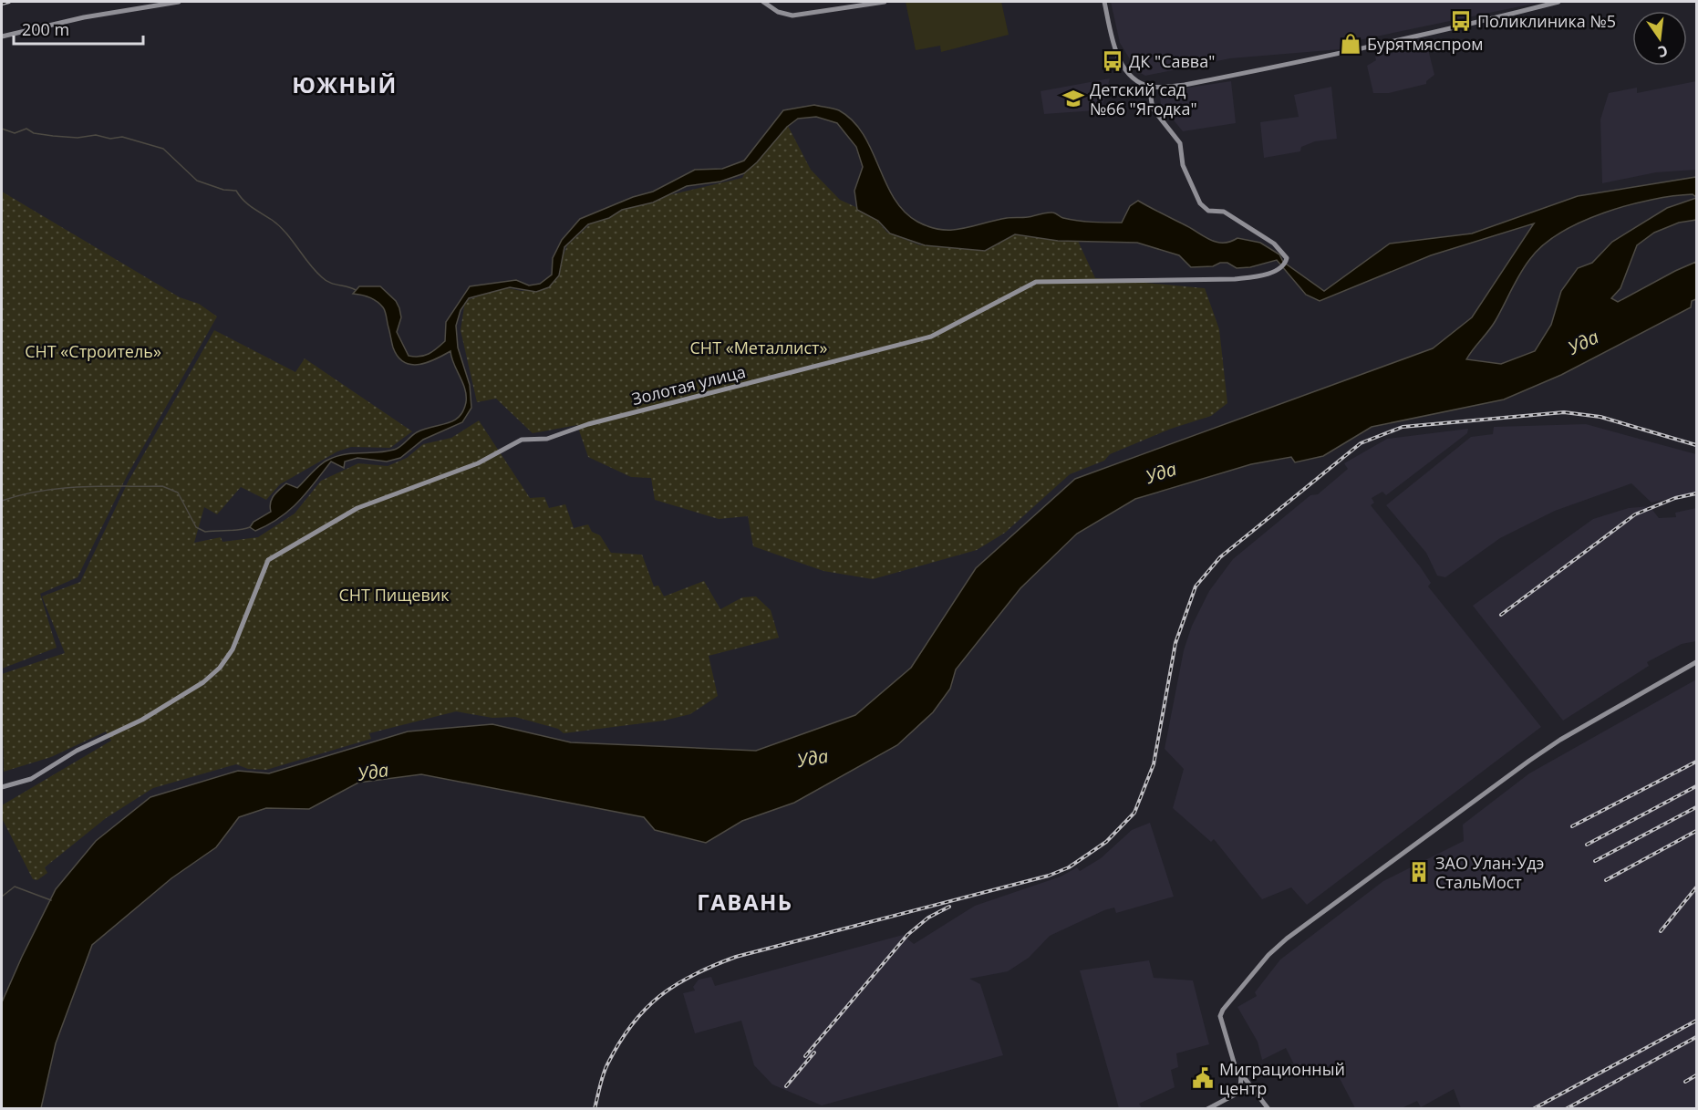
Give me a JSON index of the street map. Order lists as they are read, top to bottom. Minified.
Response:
{"streets":{"street":["Золотая улица"]},"districts":["ЮЖНЫЙ","ГАВАНЬ"],"water":["Уда"],"parks":["СНТ «Металлист»","СНТ «Строитель»","СНТ Пищевик"],"places":{"bus stop":["Поликлиника №5","ДК \"Савва\""],"shop":["Бурятмяспром"],"school or university":["Детский сад №66 \"Ягодка\""],"building":["ЗАО Улан-Удэ СтальМост"],"public building":["Миграционный центр"]},"scale_bar":"200 m","north":"bottom"}
